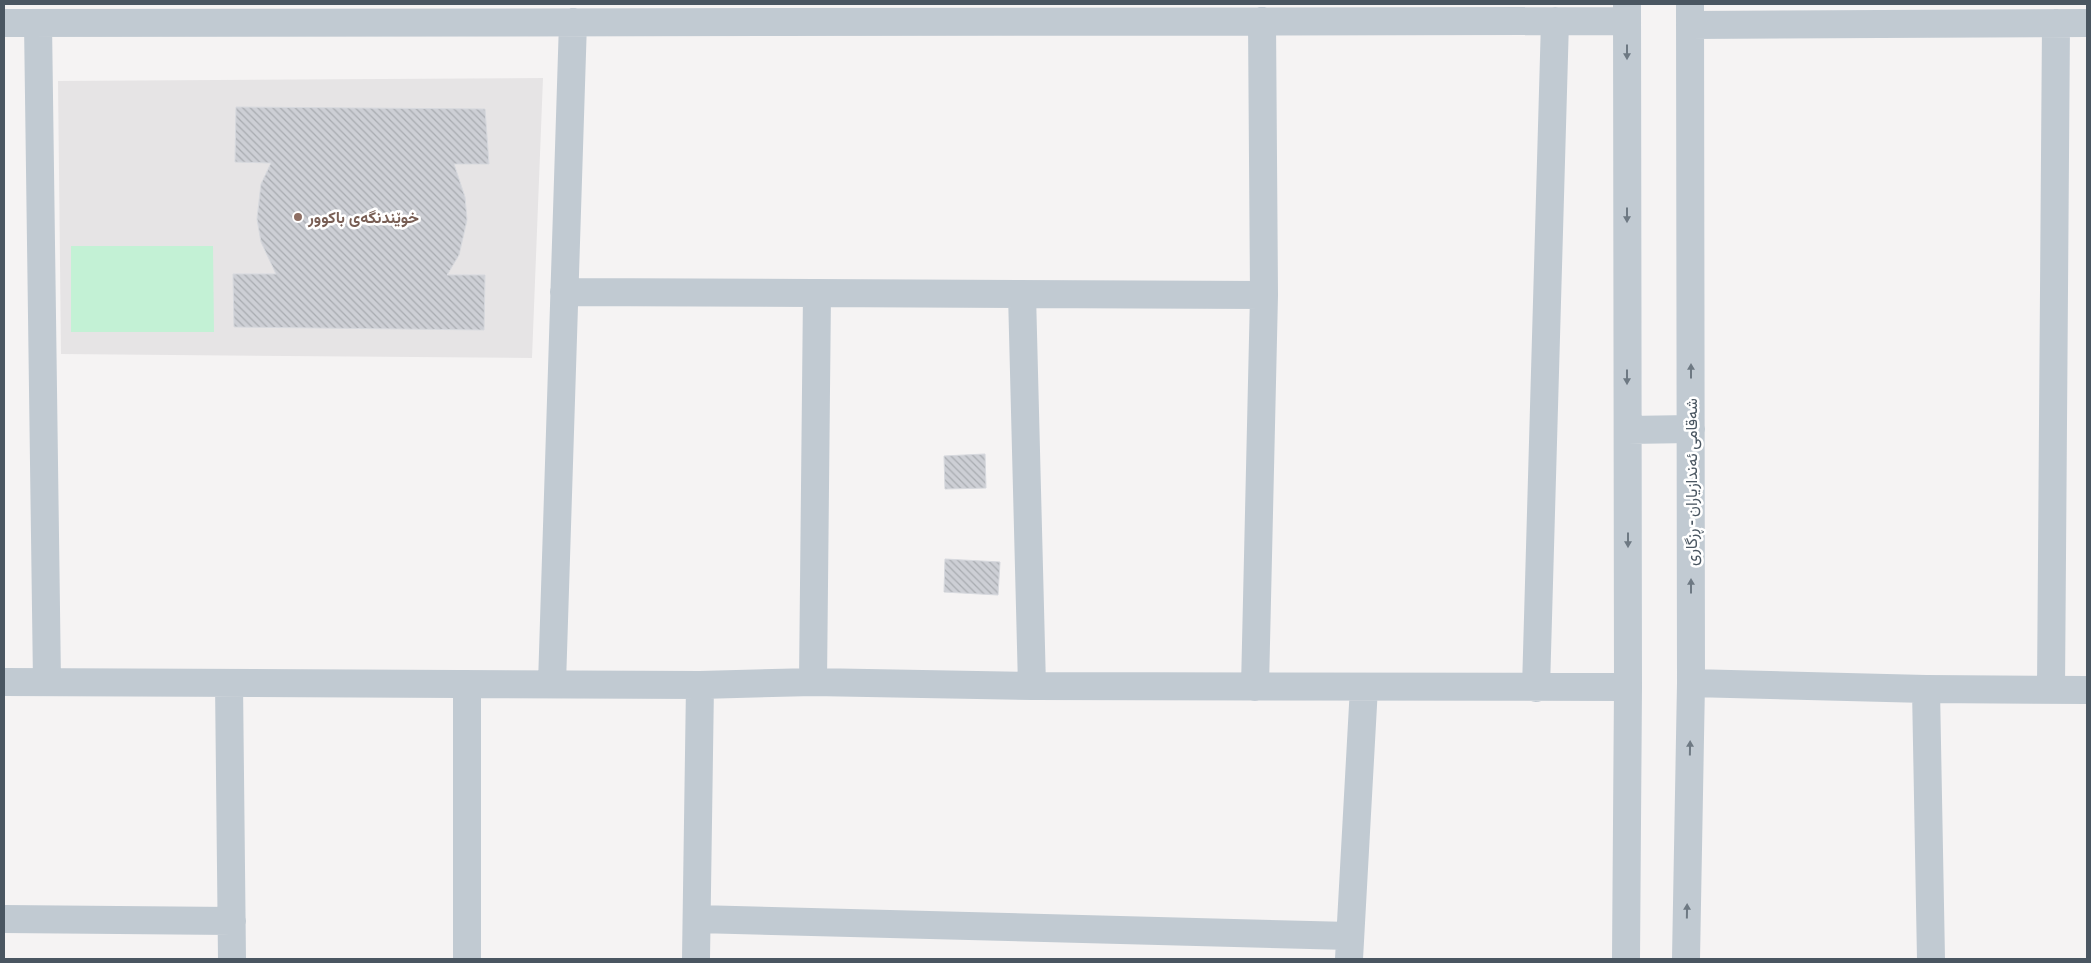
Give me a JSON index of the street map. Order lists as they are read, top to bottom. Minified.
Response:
{"streets":{"street":["شەقامی ئەندازیاران - ڕزگاری"]},"places":["خوێندنگەی باکوور"]}
